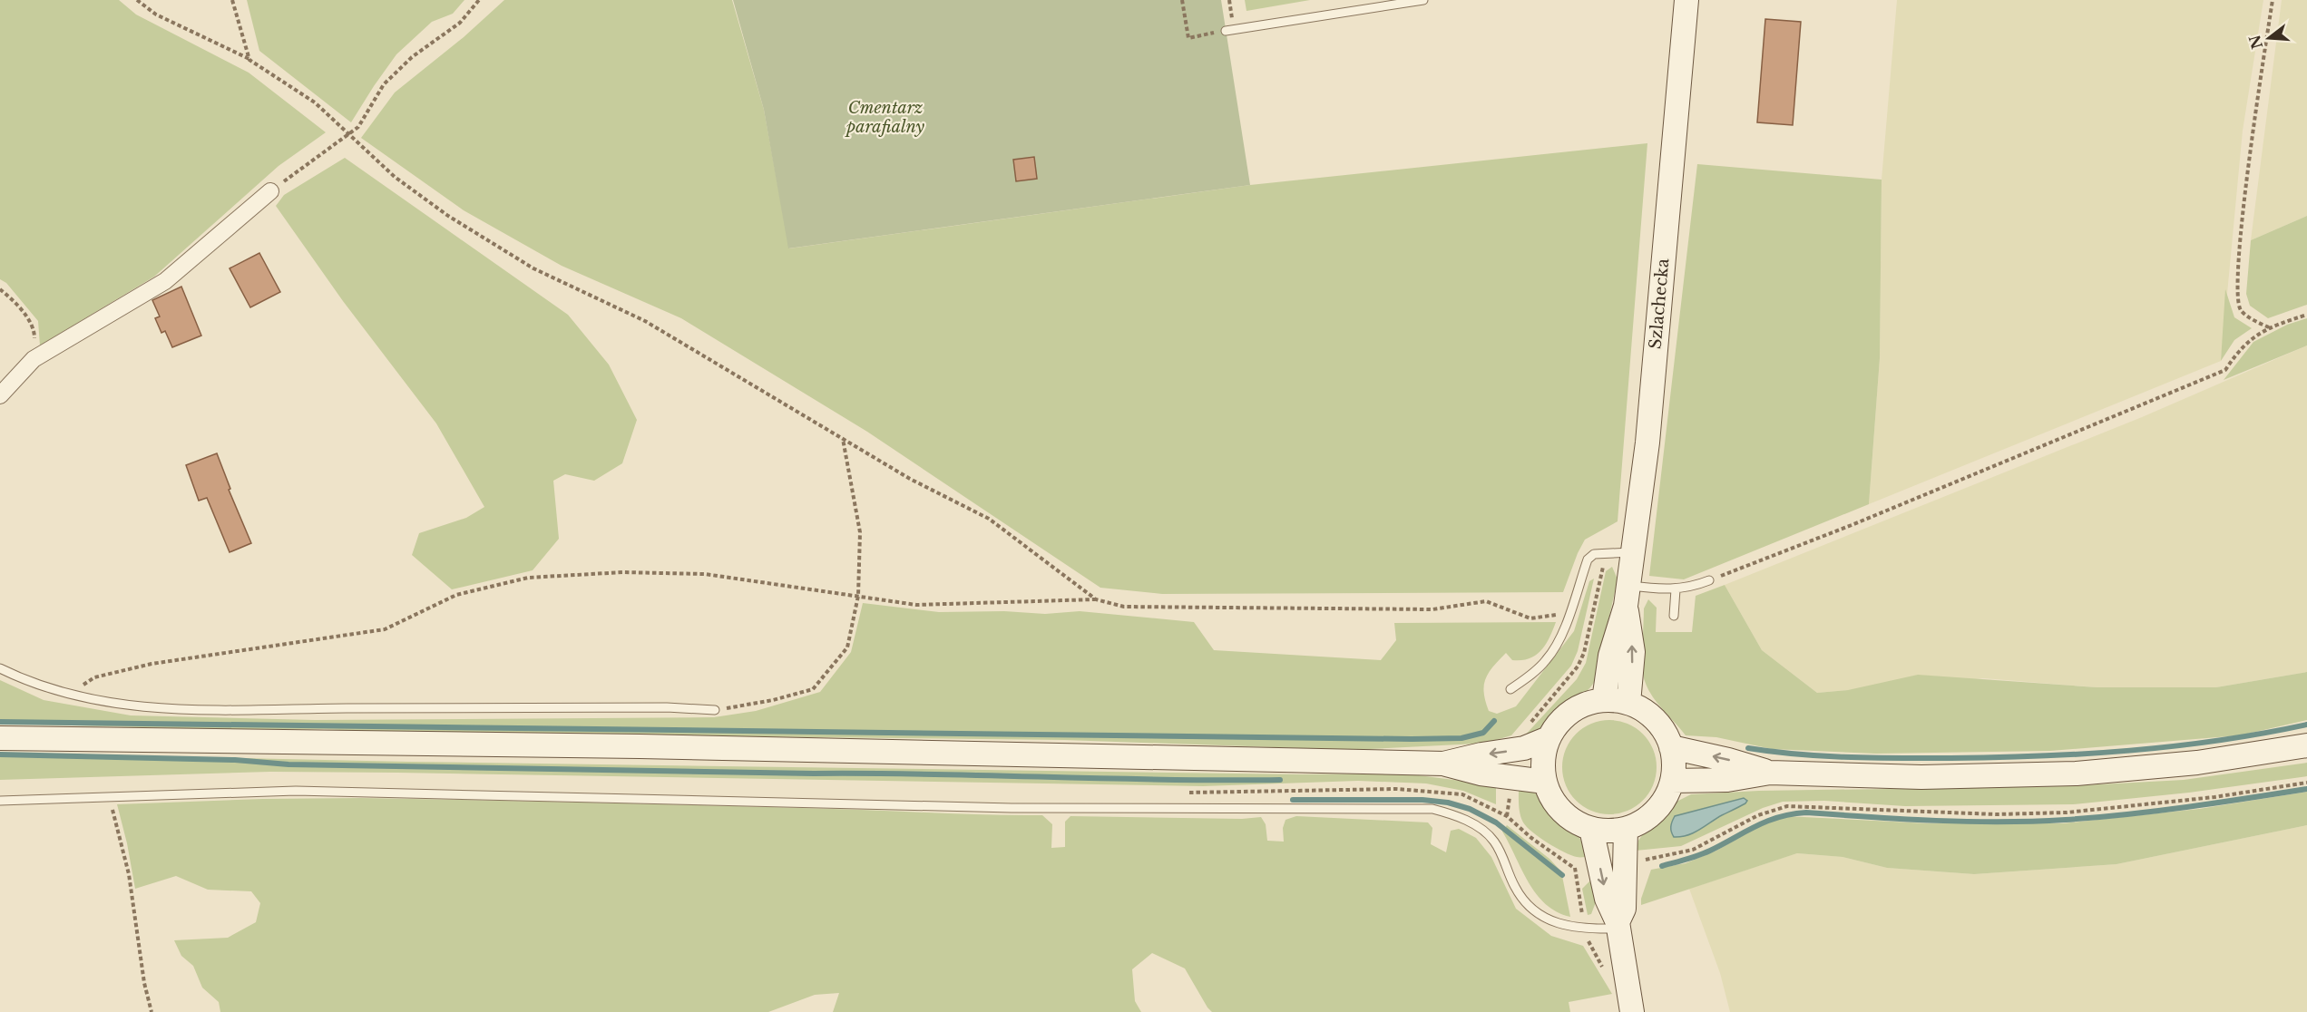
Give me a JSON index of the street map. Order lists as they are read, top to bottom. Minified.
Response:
{"streets":{"main road":["Szlachecka"]},"parks":["Cmentarz parafialny"],"north":"left"}
